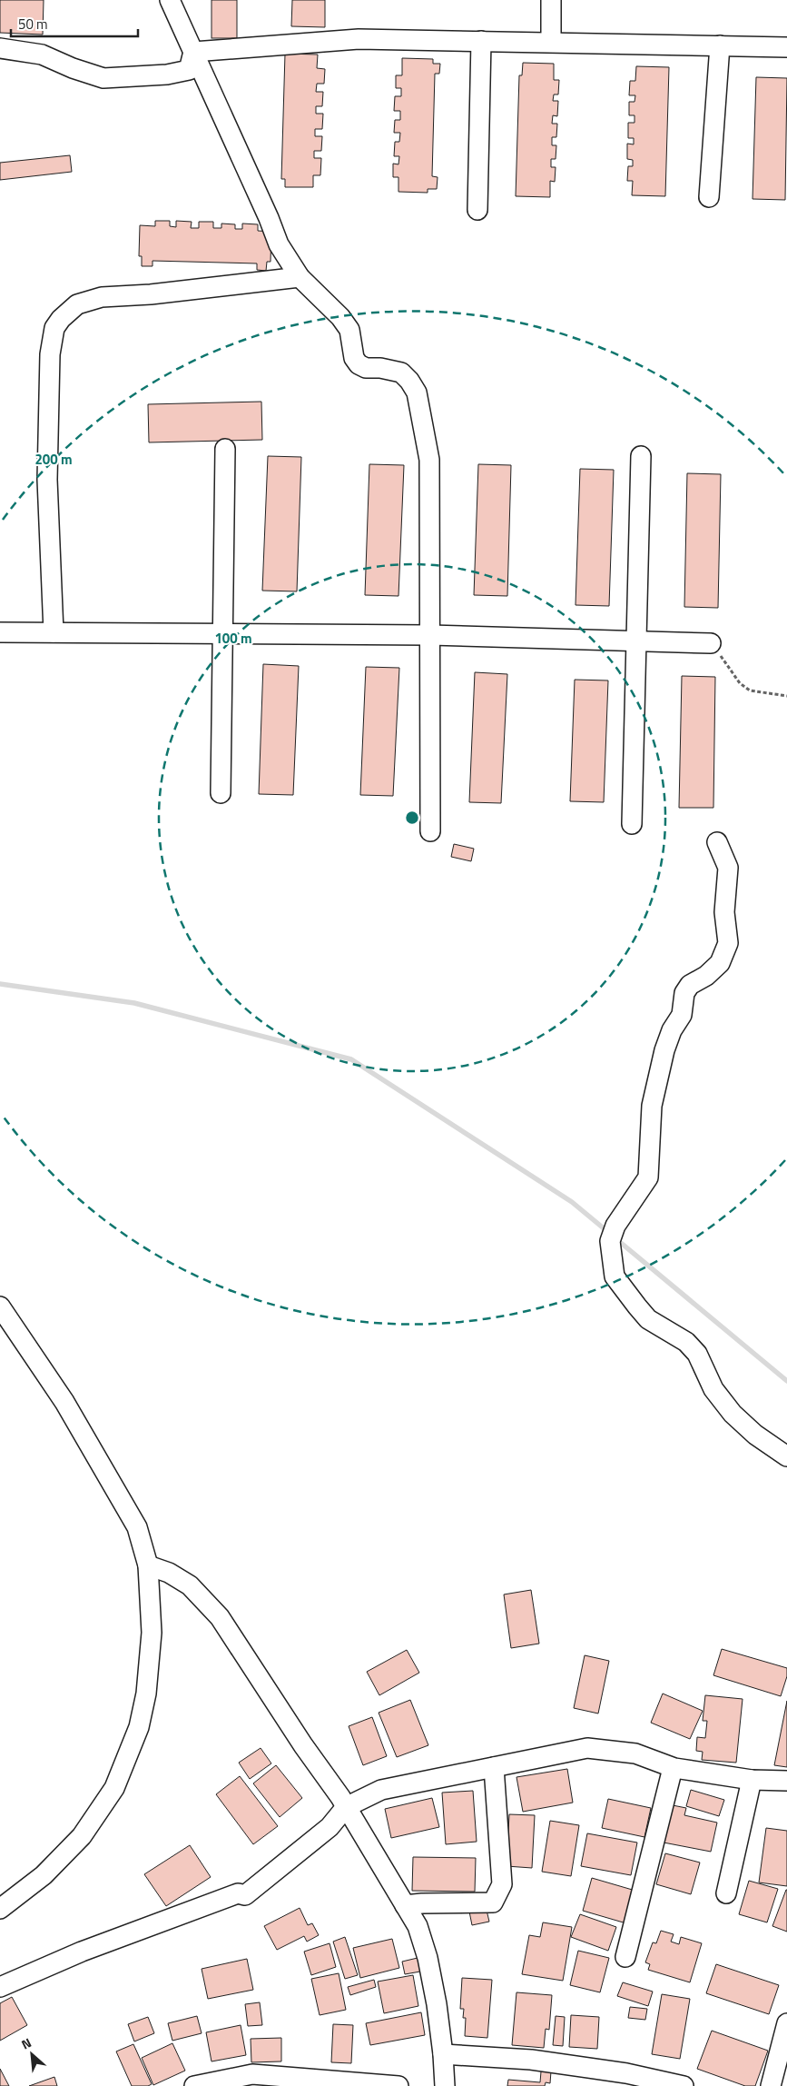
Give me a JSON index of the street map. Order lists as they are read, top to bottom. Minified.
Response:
{"scale_bar":"50 m","north":"top left","rings":["200 m","100 m"]}
